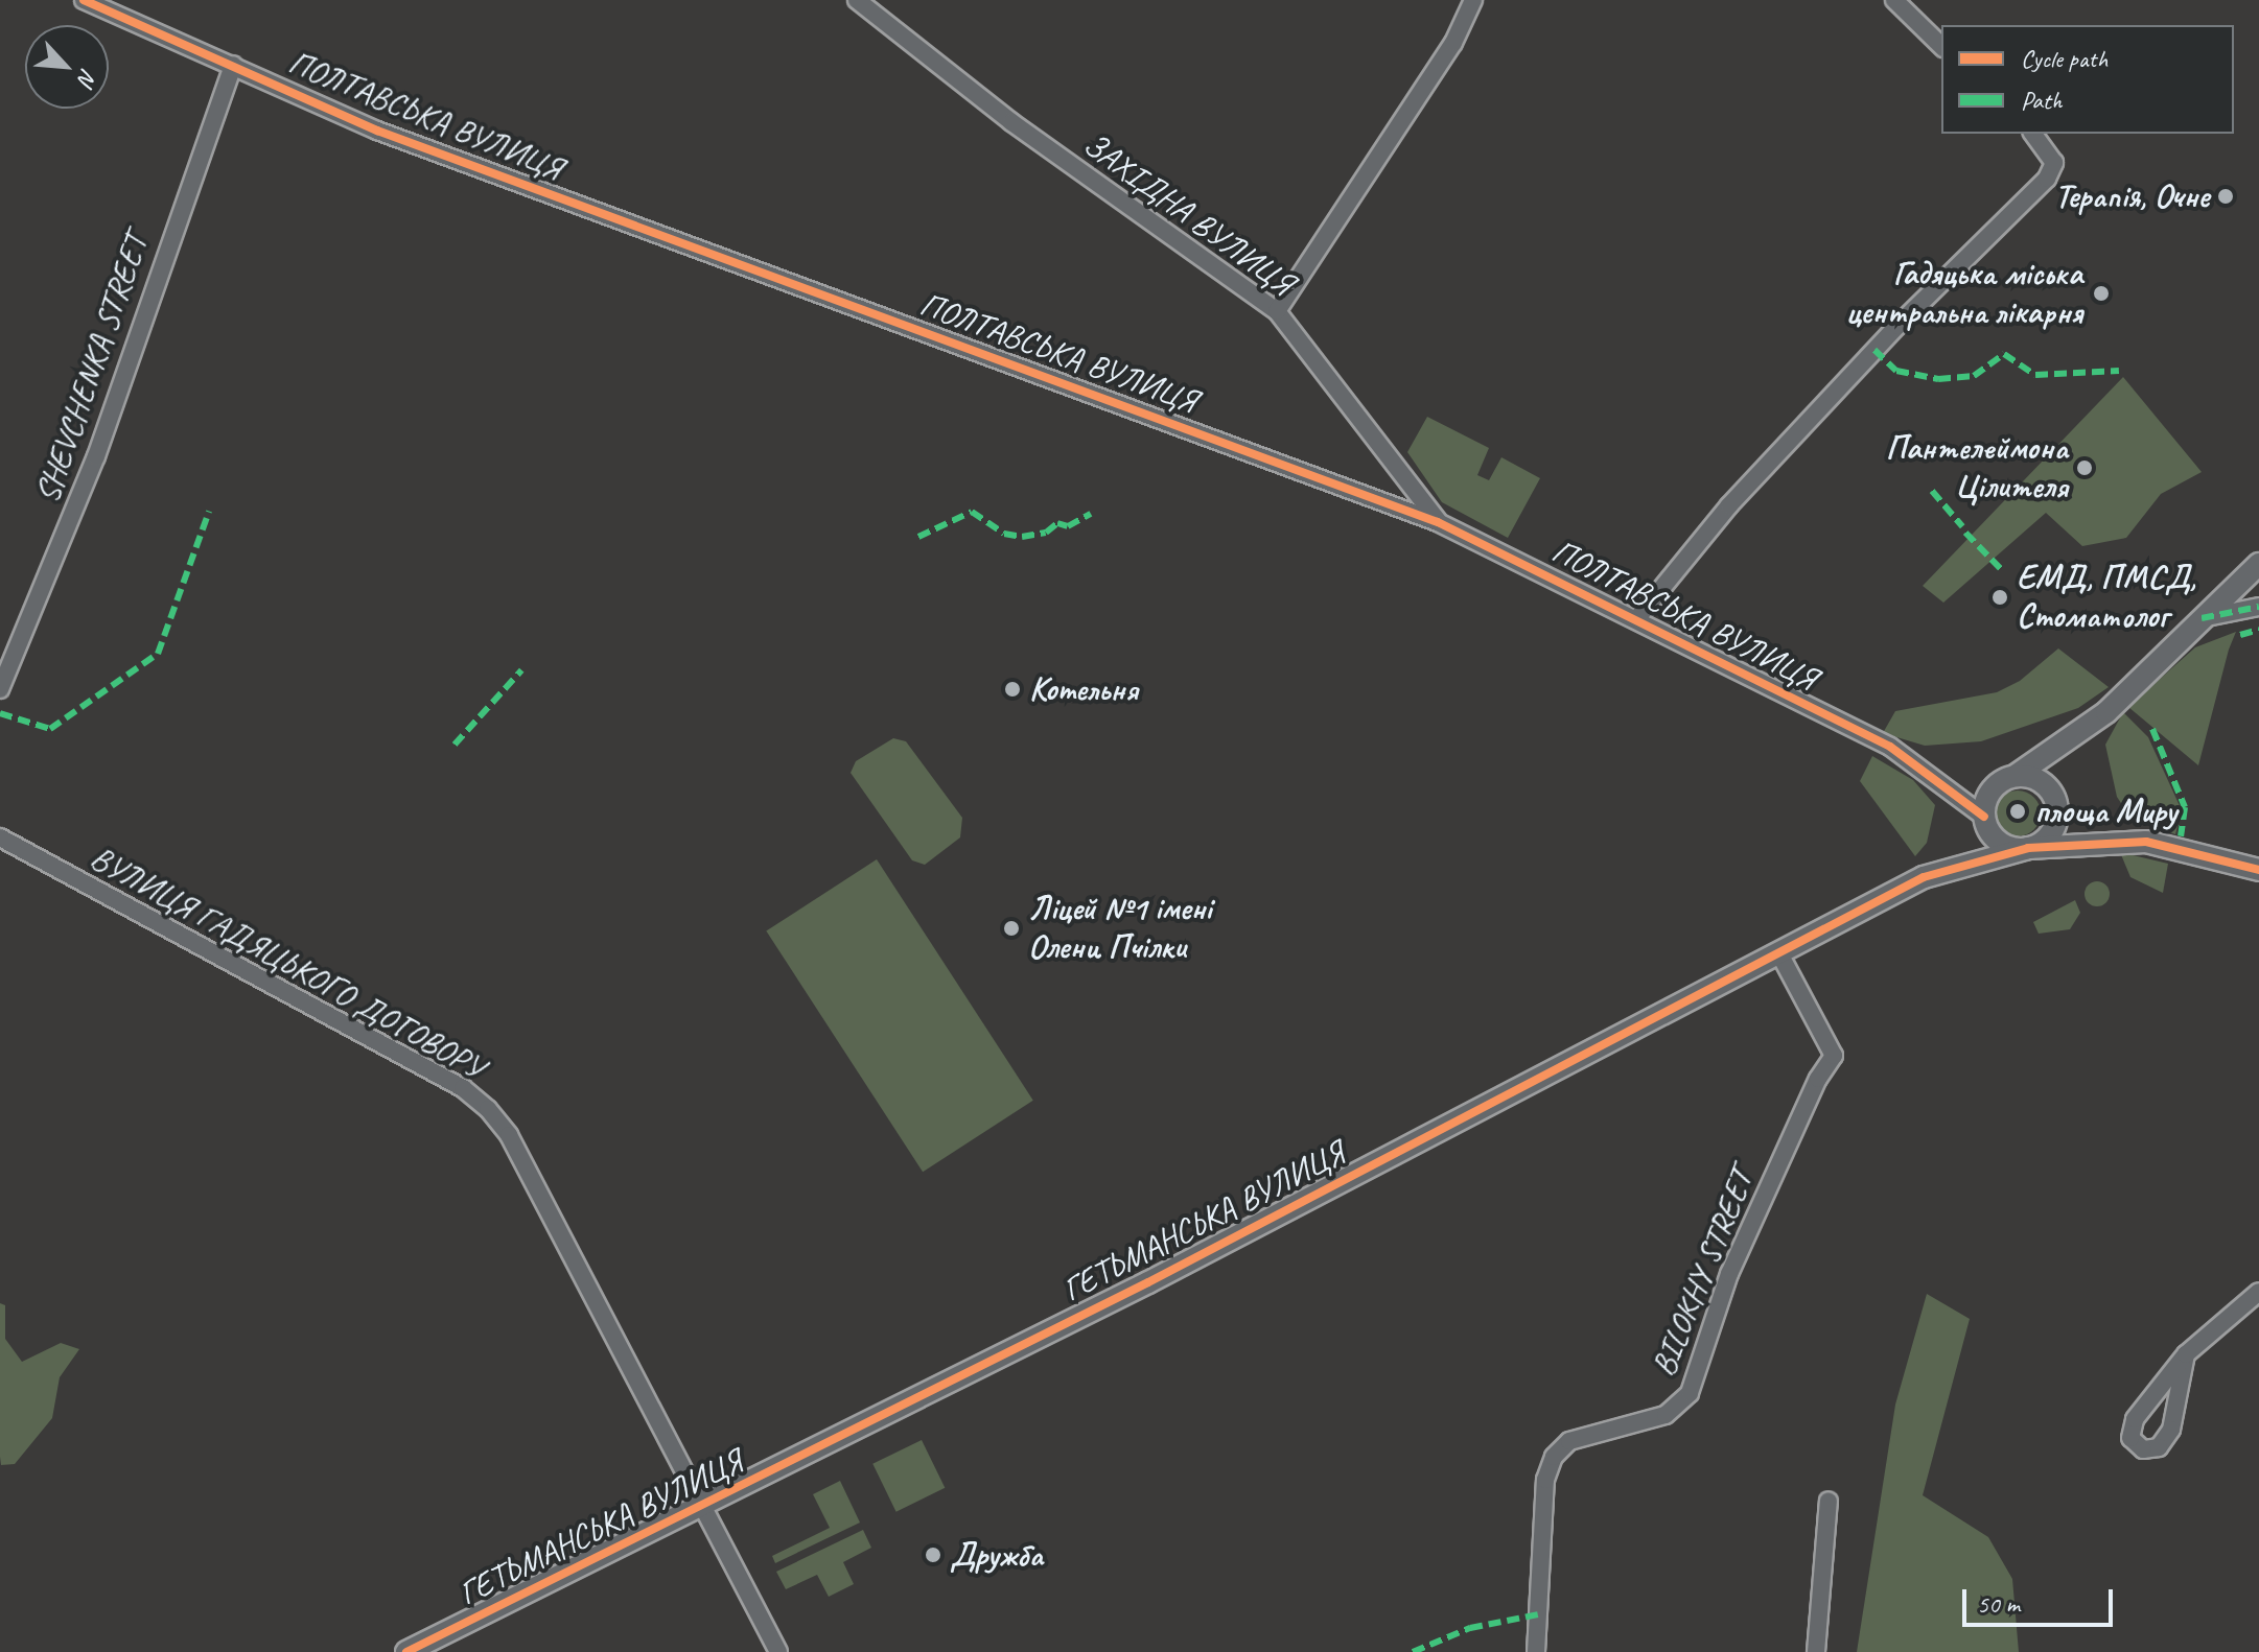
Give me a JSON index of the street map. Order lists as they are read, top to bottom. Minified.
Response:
{"streets":{"street":["ПОЛТАВСЬКА ВУЛИЦЯ","ЗАХІДНА ВУЛИЦЯ","SHEVCHENKA STREET","ВУЛИЦЯ ГАДЯЦЬКОГО ДОГОВОРУ","ГЕТЬМАНСЬКА ВУЛИЦЯ","BILOKHY STREET"]},"crossings":[["ПОЛТАВСЬКА ВУЛИЦЯ","ЗАХІДНА ВУЛИЦЯ"],["ПОЛТАВСЬКА ВУЛИЦЯ","SHEVCHENKA STREET"],["ПОЛТАВСЬКА ВУЛИЦЯ","ГЕТЬМАНСЬКА ВУЛИЦЯ"],["ВУЛИЦЯ ГАДЯЦЬКОГО ДОГОВОРУ","ГЕТЬМАНСЬКА ВУЛИЦЯ"],["ГЕТЬМАНСЬКА ВУЛИЦЯ","BILOKHY STREET"]],"places":["Терапія, Очне","Гадяцька міська центральна лікарня","Пантелеймона Цілителя","ЕМД, ПМСД, Стоматолог","Котельня","площа Миру","Ліцей №1 імені Олени Пчілки","Дружба"],"legend":["Cycle path","Path"],"scale_bar":"50 m","north":"bottom right"}
